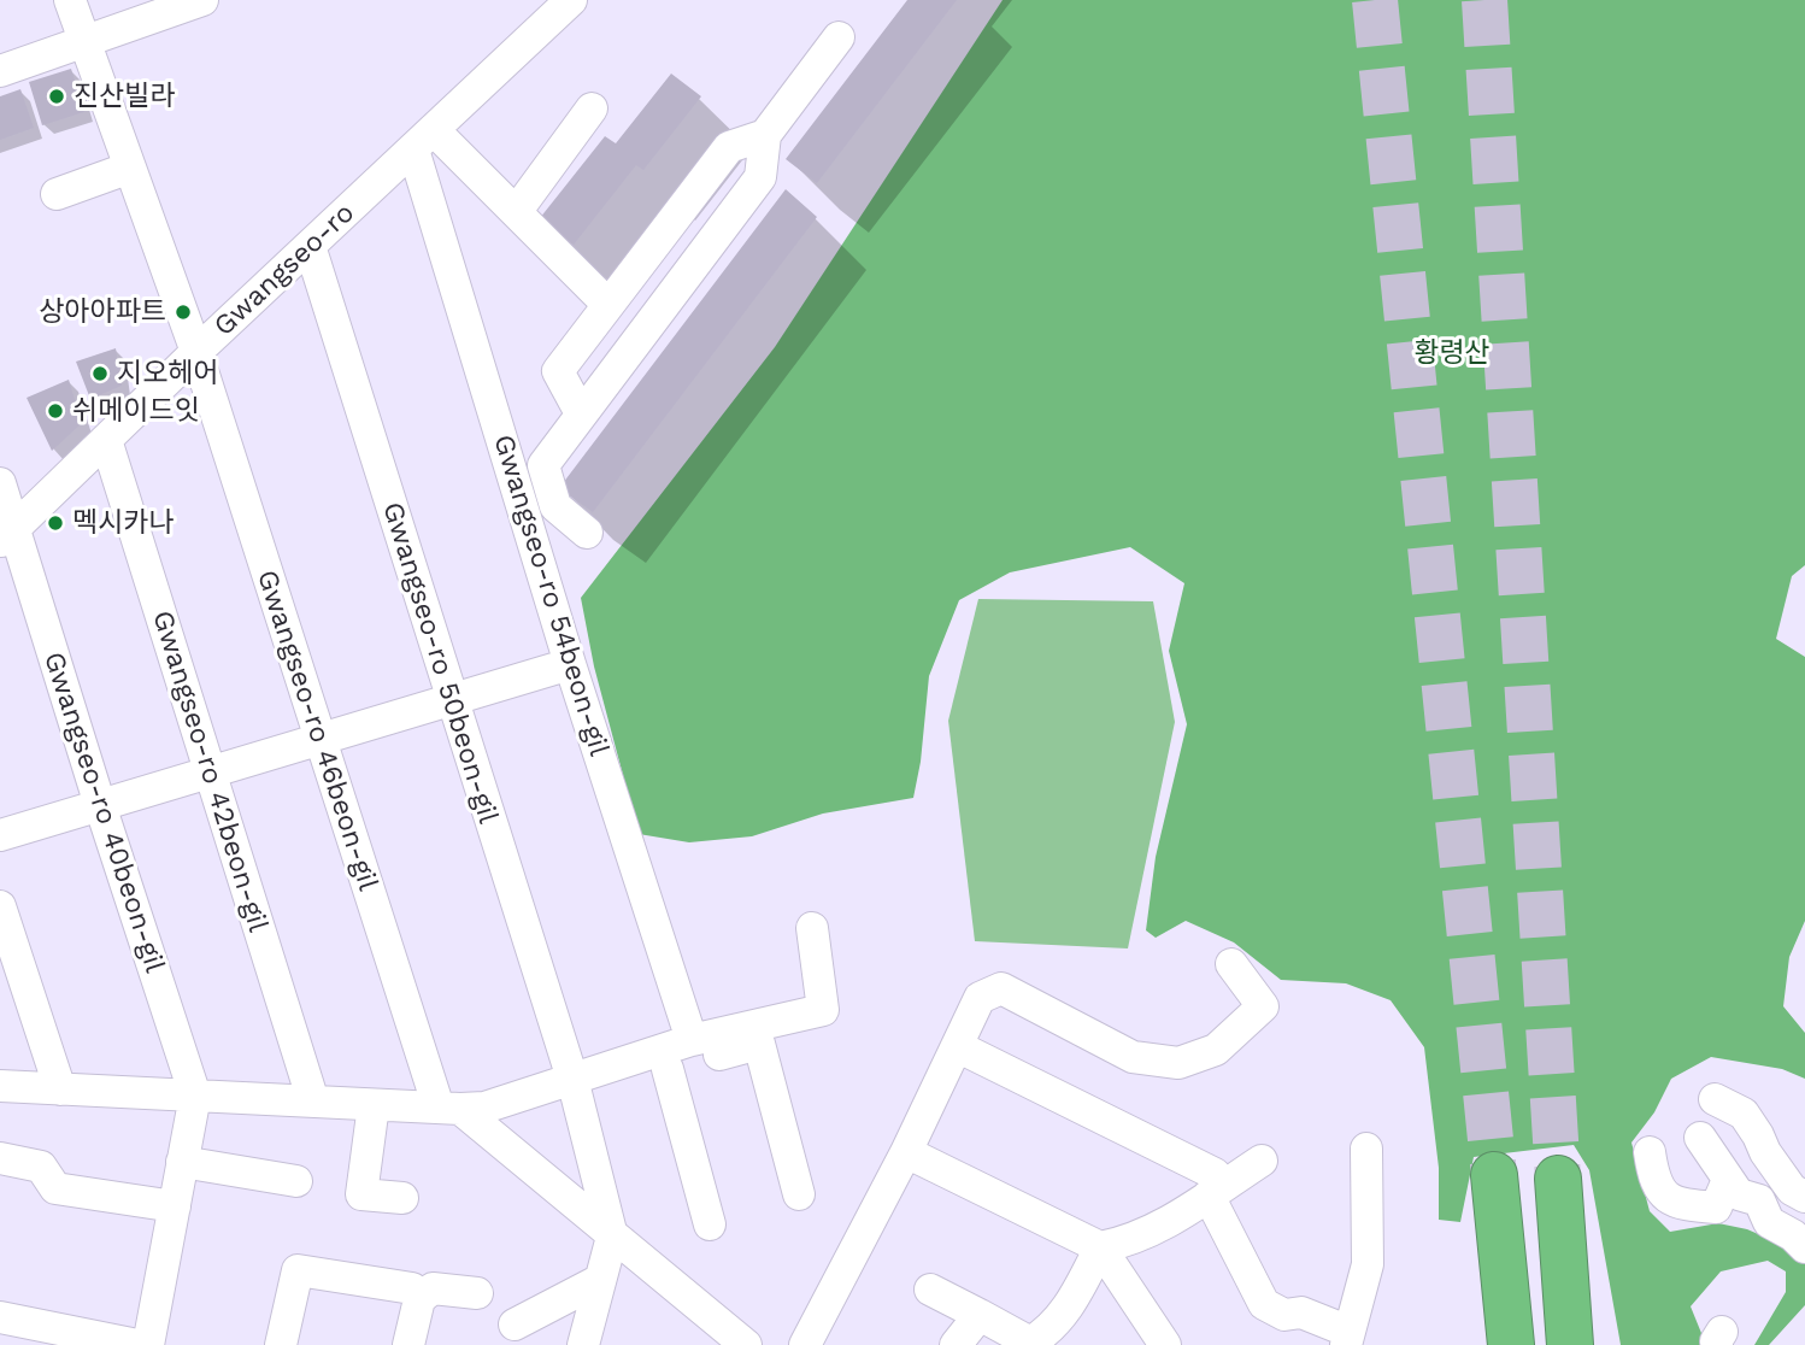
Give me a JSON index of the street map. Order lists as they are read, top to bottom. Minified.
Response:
{"streets":{"street":["Gwangseo-ro","Gwangseo-ro 54beon-gil","Gwangseo-ro 50beon-gil","Gwangseo-ro 46beon-gil","Gwangseo-ro 42beon-gil","Gwangseo-ro 40beon-gil"]},"crossings":[["Gwangseo-ro","Gwangseo-ro 54beon-gil"],["Gwangseo-ro","Gwangseo-ro 50beon-gil"],["Gwangseo-ro","Gwangseo-ro 46beon-gil"],["Gwangseo-ro","Gwangseo-ro 42beon-gil"],["Gwangseo-ro","Gwangseo-ro 40beon-gil"]],"parks":["황령산"],"places":["진산빌라","상아아파트","지오헤어","쉬메이드잇","멕시카나"]}
